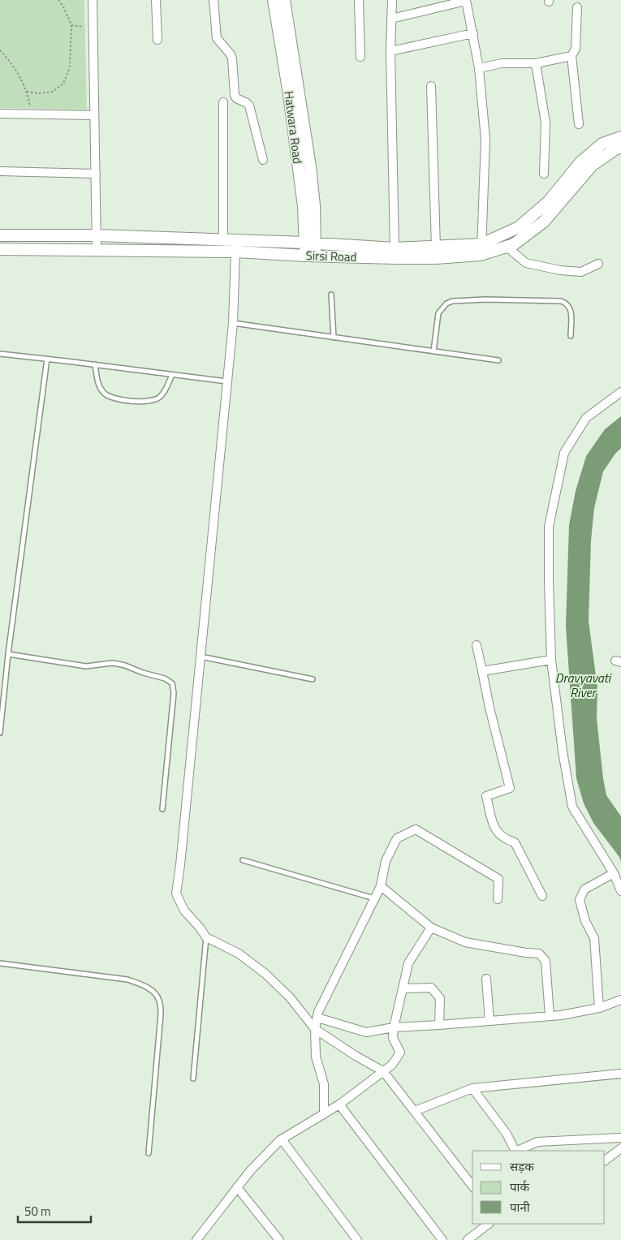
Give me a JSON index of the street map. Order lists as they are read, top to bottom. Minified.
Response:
{"streets":{"street":["Hatwara Road","Sirsi Road"]},"crossings":[["Hatwara Road","Sirsi Road"]],"water":["Dravyavati River"],"legend":["सड़क","पार्क","पानी"],"scale_bar":"50 m"}
